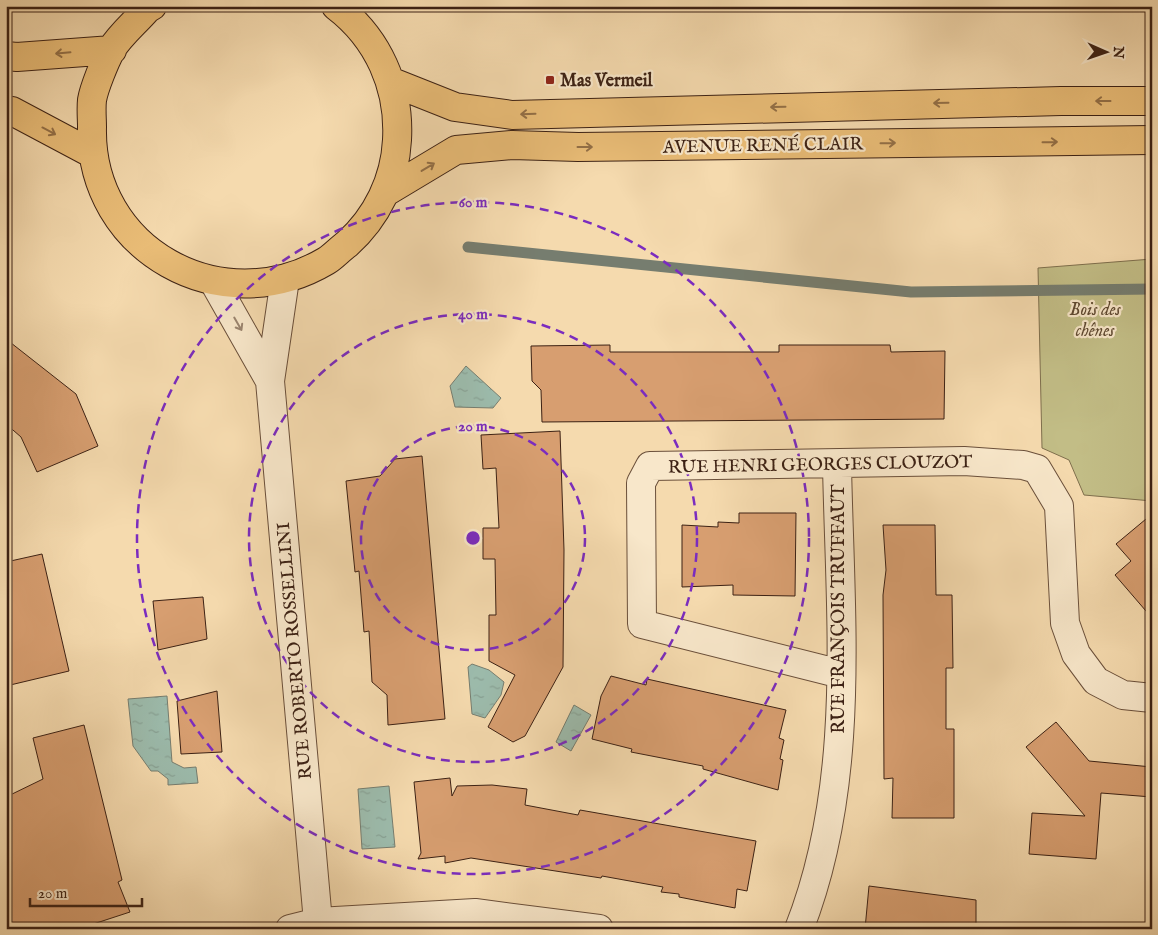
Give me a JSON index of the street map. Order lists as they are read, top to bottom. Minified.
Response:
{"streets":{"main road":["AVENUE RENÉ CLAIR"],"street":["RUE HENRI GEORGES CLOUZOT","RUE FRANÇOIS TRUFFAUT","RUE ROBERTO ROSSELLINI"]},"crossings":[["RUE HENRI GEORGES CLOUZOT","RUE FRANÇOIS TRUFFAUT"]],"parks":["Bois des chênes"],"places":{"transit":["Mas Vermeil"]},"scale_bar":"20 m","north":"right","rings":["60 m","40 m","20 m"]}
